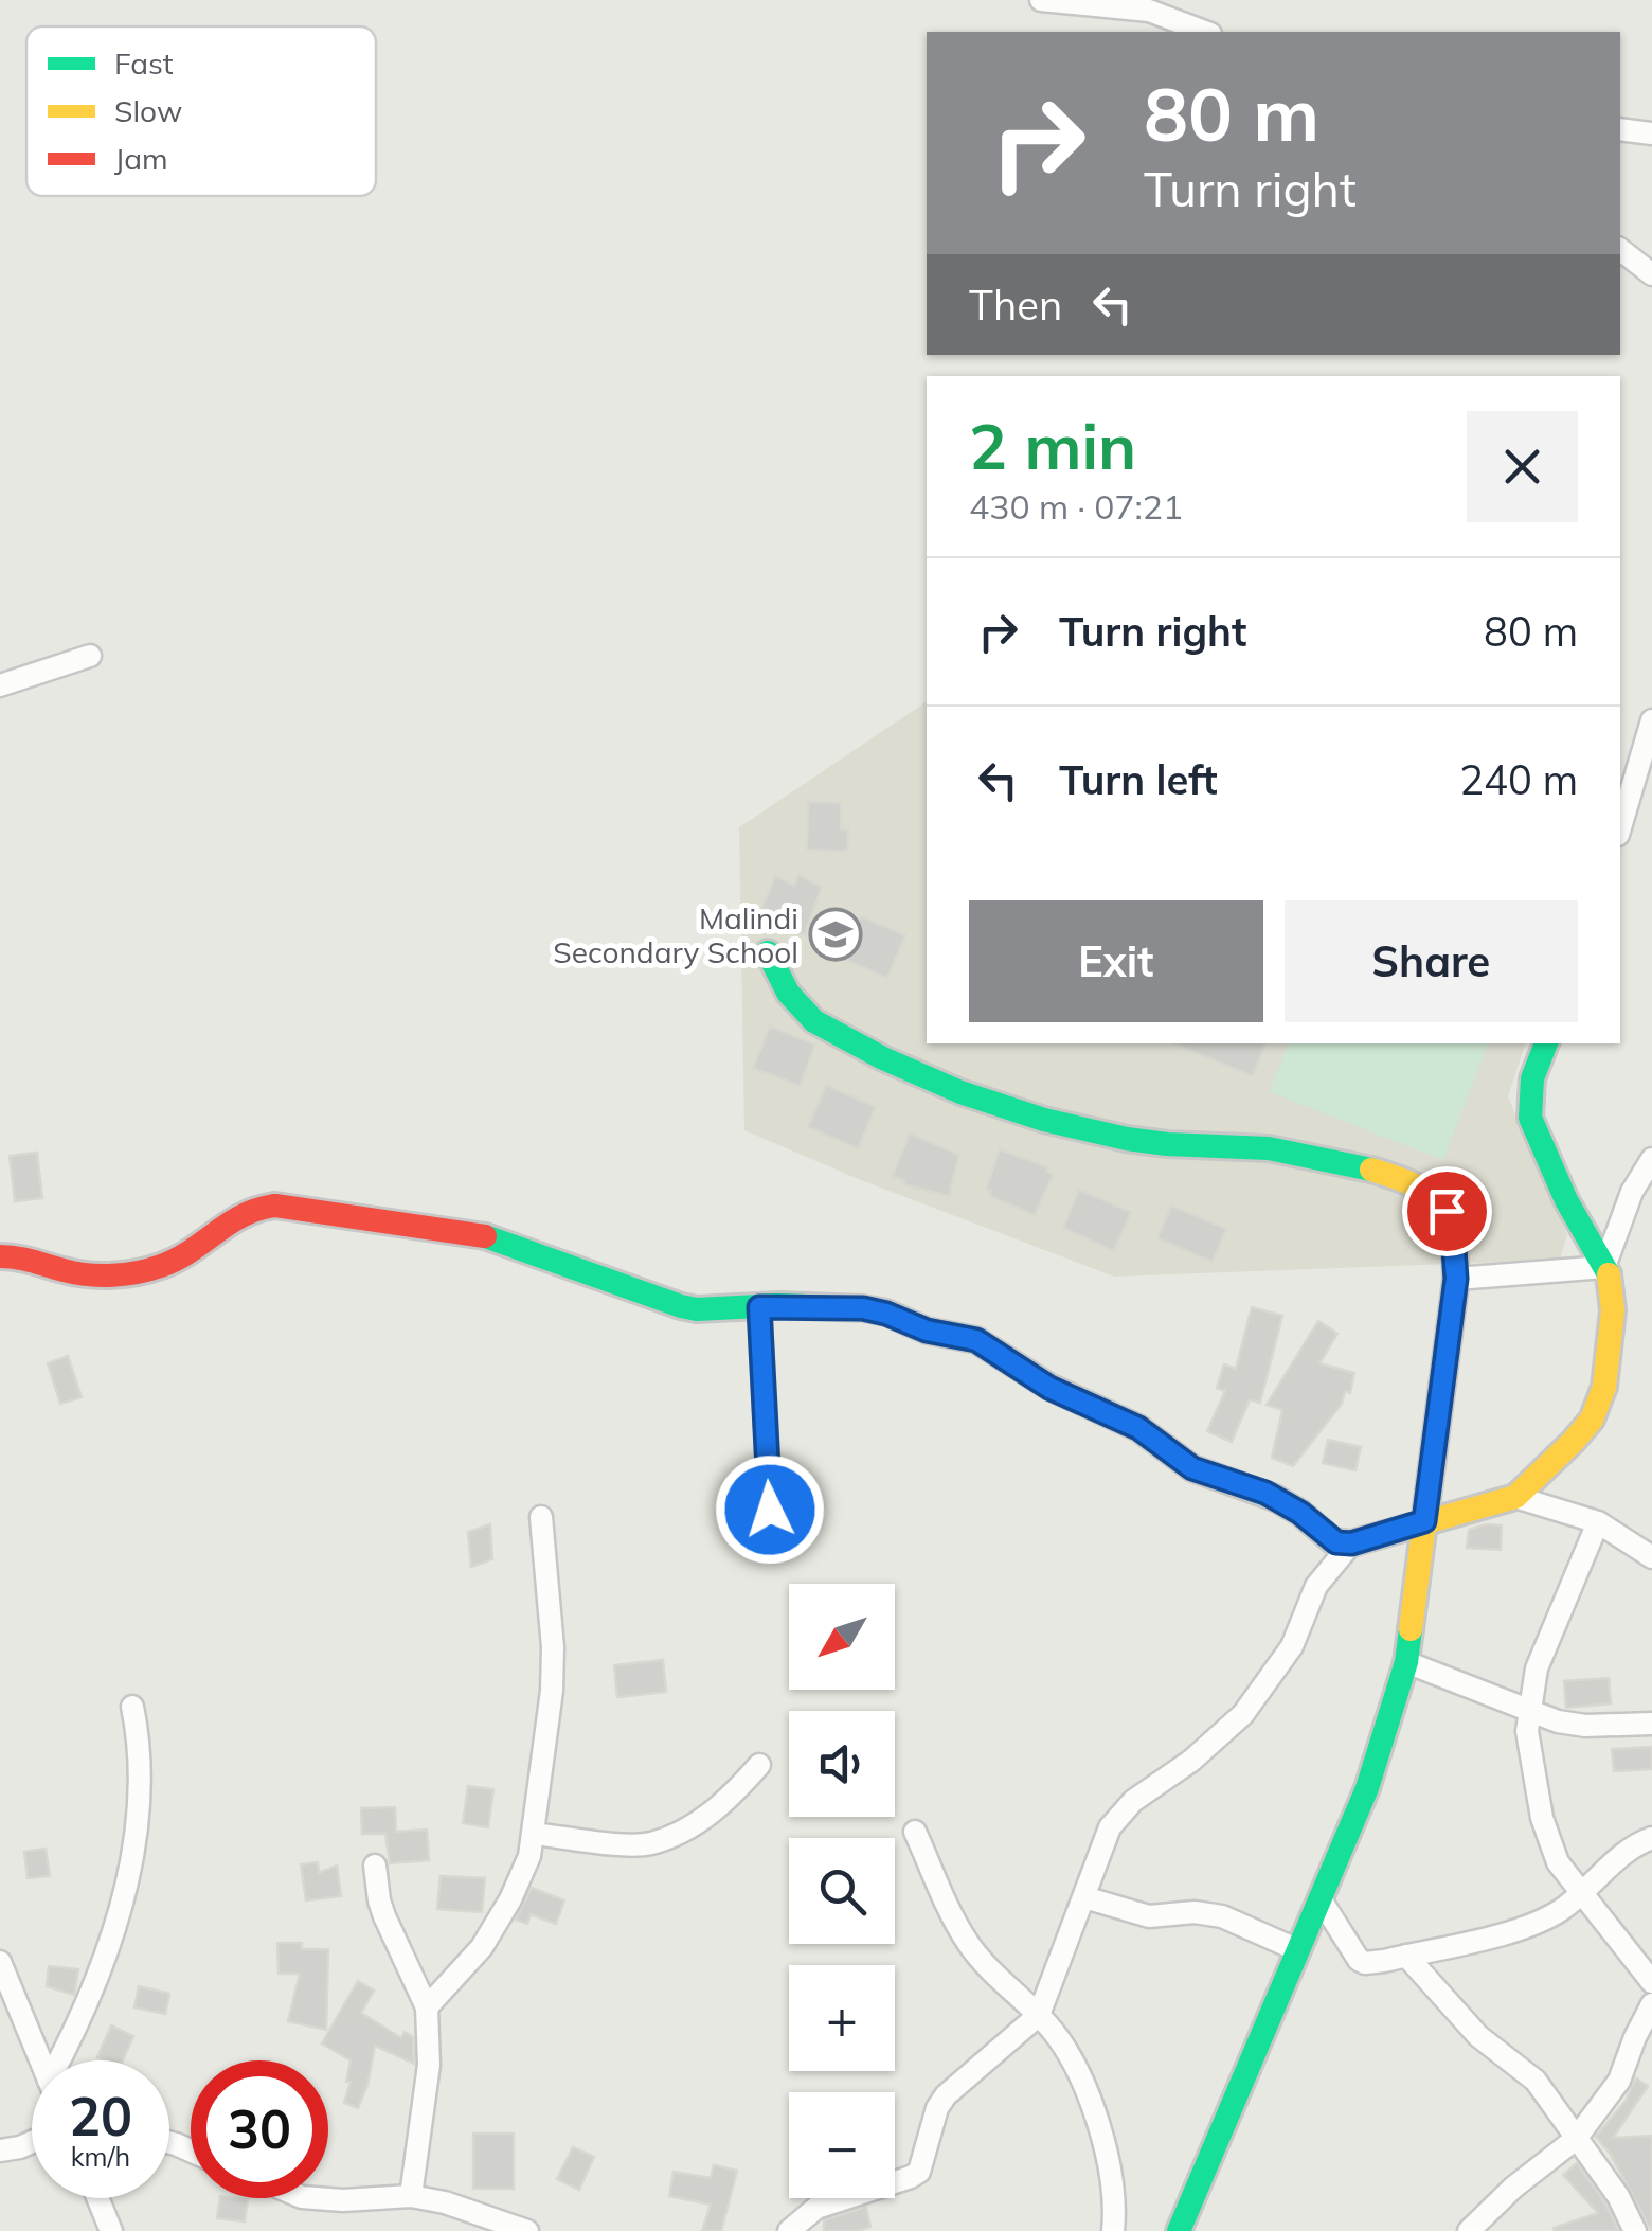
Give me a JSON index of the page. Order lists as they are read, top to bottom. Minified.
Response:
{"places":{"school or university":["Malindi Secondary School"]},"legend":["Fast","Slow","Jam"],"north":"bottom left","page":{"turn":["80 m","Turn right"],"then":"Then","heading":["2 min","430 m · 07:21"],"list":[{"name":"Turn right","value":"80 m"},{"name":"Turn left","value":"240 m"}],"buttons":["Exit","Share"],"map_buttons":["+","−"],"speed":"20 km/h","limit":"30"}}
